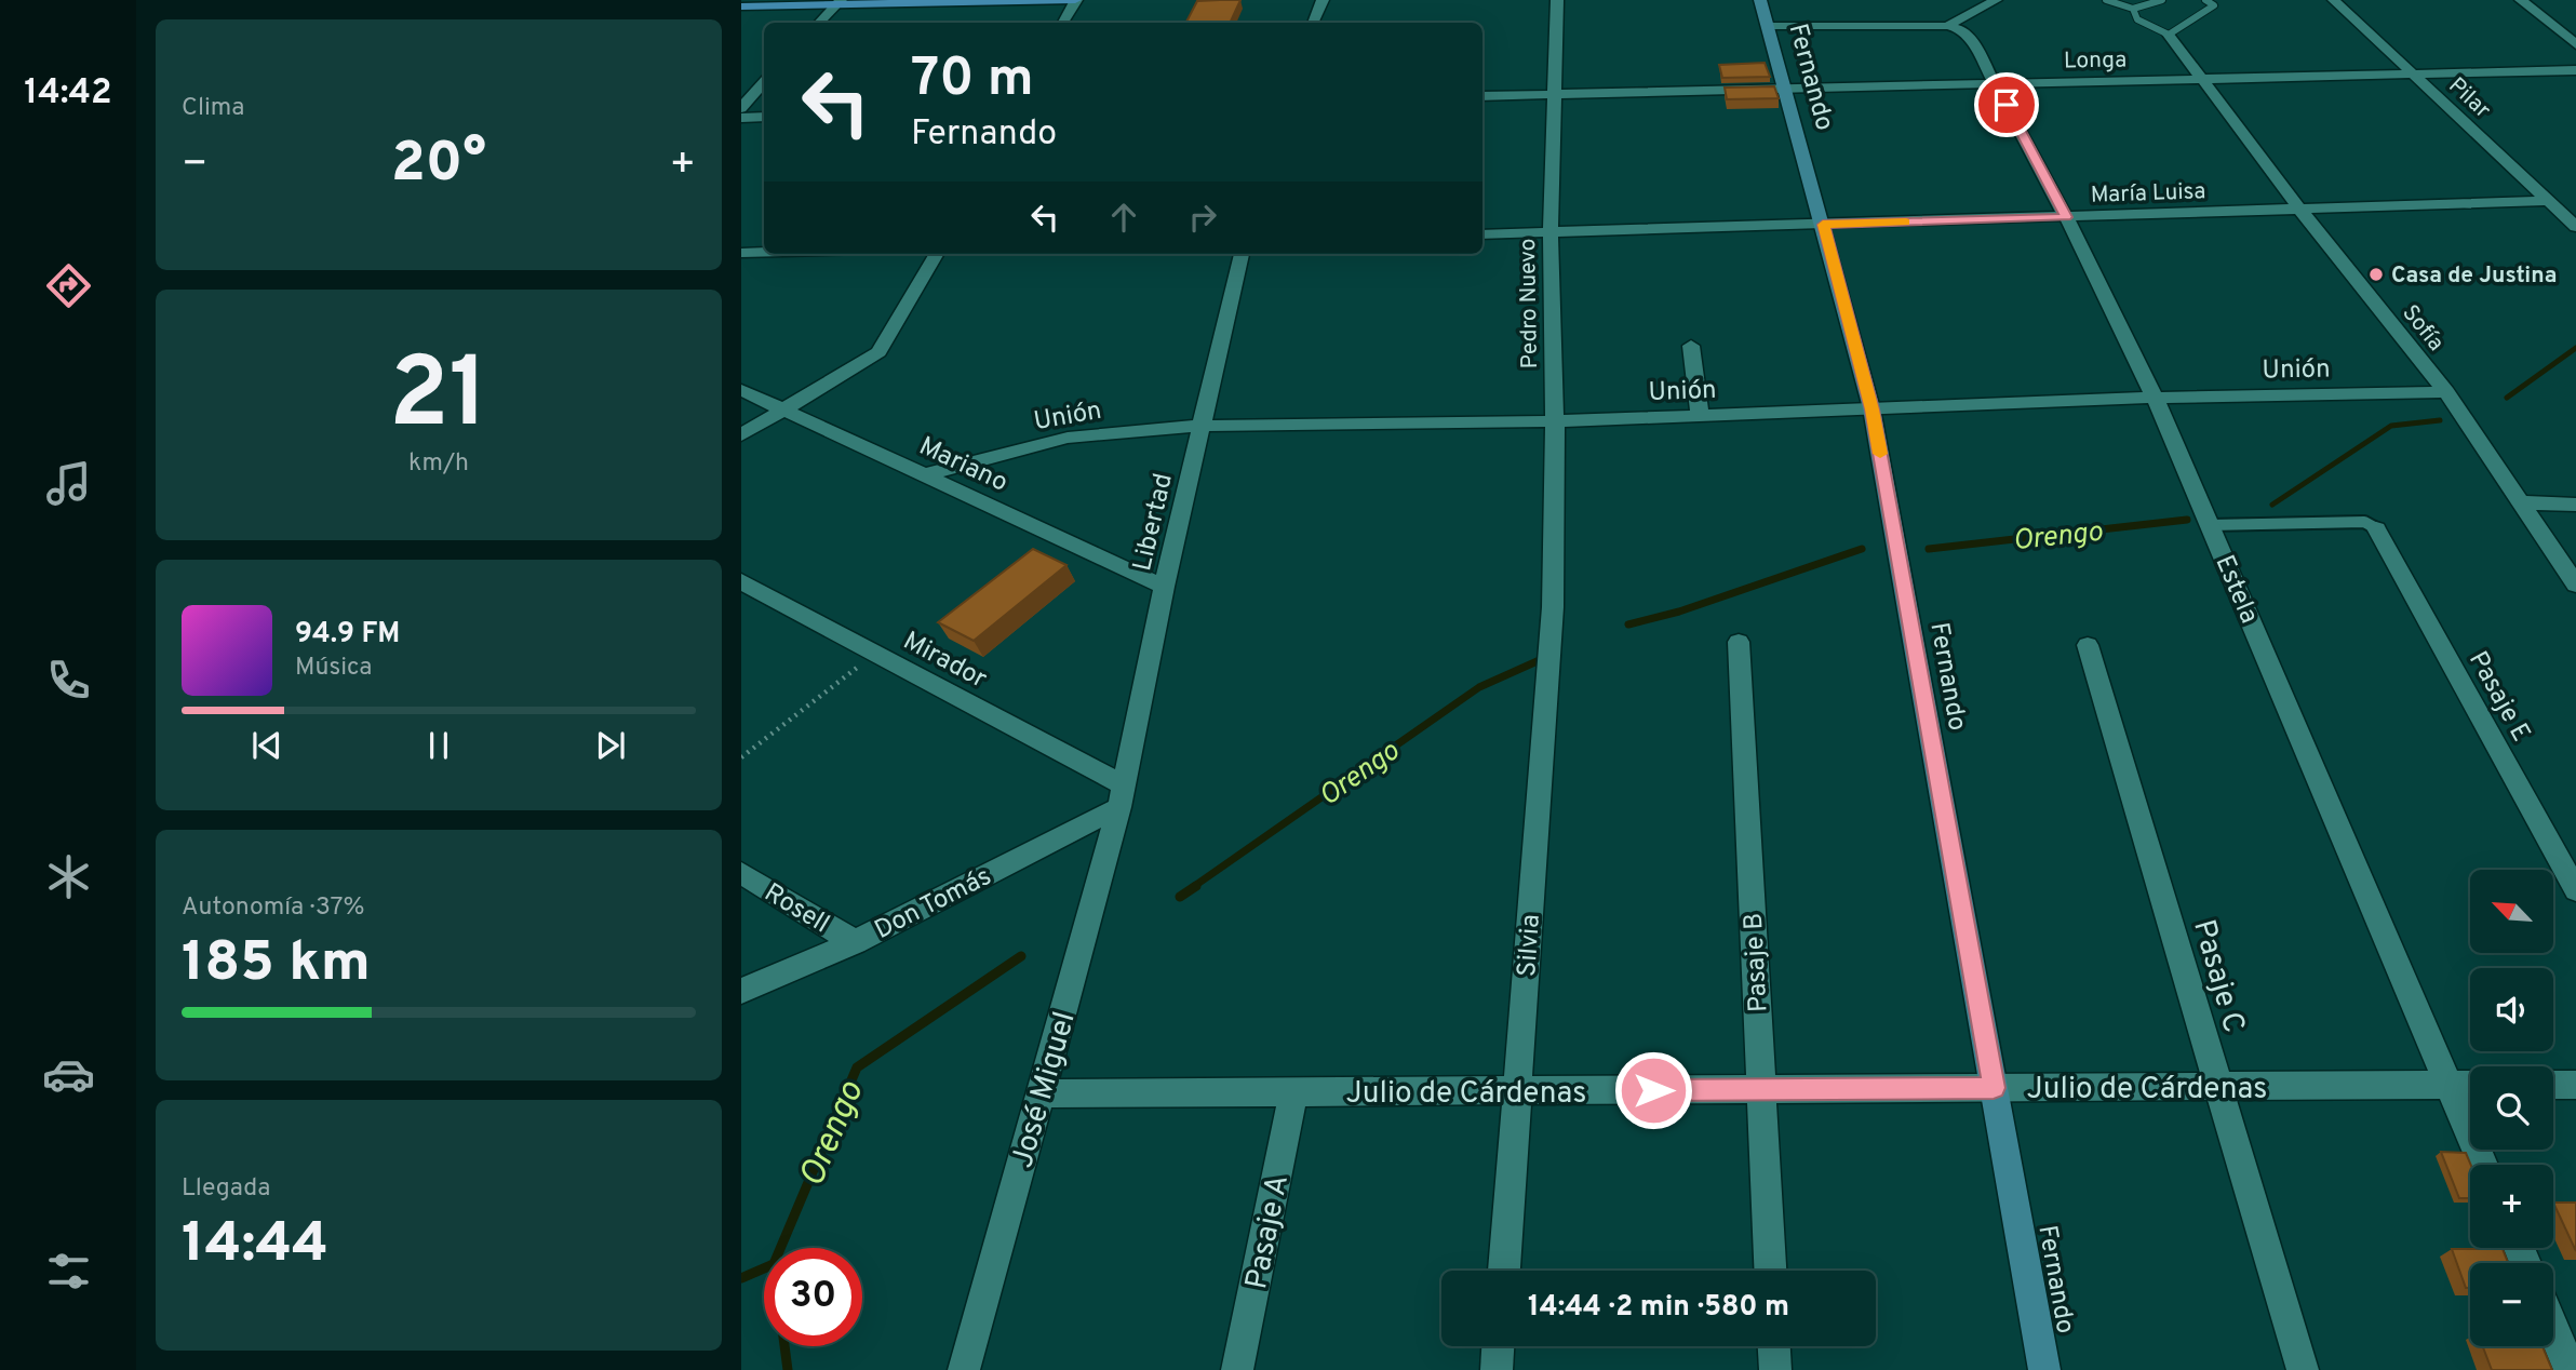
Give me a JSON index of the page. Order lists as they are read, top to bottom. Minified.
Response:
{"streets":{"street":["Longa","Fernando","Pilar","María Luisa","Pedro Nuevo","Sofía","Unión","Mariano","Libertad","Estela","Mirador","Pasaje E","Don Tomás","Rosell","Silvia","Pasaje B","Pasaje C","Julio de Cárdenas","José Miguel","Pasaje A"]},"crossings":[["Longa","Fernando"],["Longa","Pilar"],["Longa","Pedro Nuevo"],["Longa","Sofía"],["Longa","Estela"],["Fernando","María Luisa"],["Fernando","Unión"],["Fernando","Julio de Cárdenas"],["Pilar","María Luisa"],["María Luisa","Pedro Nuevo"],["María Luisa","Sofía"],["María Luisa","Estela"],["Pedro Nuevo","Unión"],["Pedro Nuevo","Silvia"],["Sofía","Unión"],["Unión","Mariano"],["Unión","Libertad"],["Unión","Estela"],["Mariano","Libertad"],["Libertad","Mirador"],["Libertad","Don Tomás"],["Libertad","José Miguel"],["Estela","Julio de Cárdenas"],["Mirador","Don Tomás"],["Mirador","José Miguel"],["Don Tomás","Rosell"],["Don Tomás","José Miguel"],["Silvia","Julio de Cárdenas"],["Pasaje B","Julio de Cárdenas"],["Pasaje C","Julio de Cárdenas"],["Julio de Cárdenas","José Miguel"],["Julio de Cárdenas","Pasaje A"]],"water":["Orengo"],"places":["Casa de Justina"],"north":"top left","page":{"tabs":"14:42","tile":["Clima",["21","km/h"],["Autonomía · 37%","185 km"],["Llegada","14:44"]],"turn":["70 m","Fernando"],"heat":["−","20°","+"],"song":["94.9 FM","Música"],"map_buttons":["+","−"],"limit":"30","trip":"14:44 · 2 min · 580 m"}}
